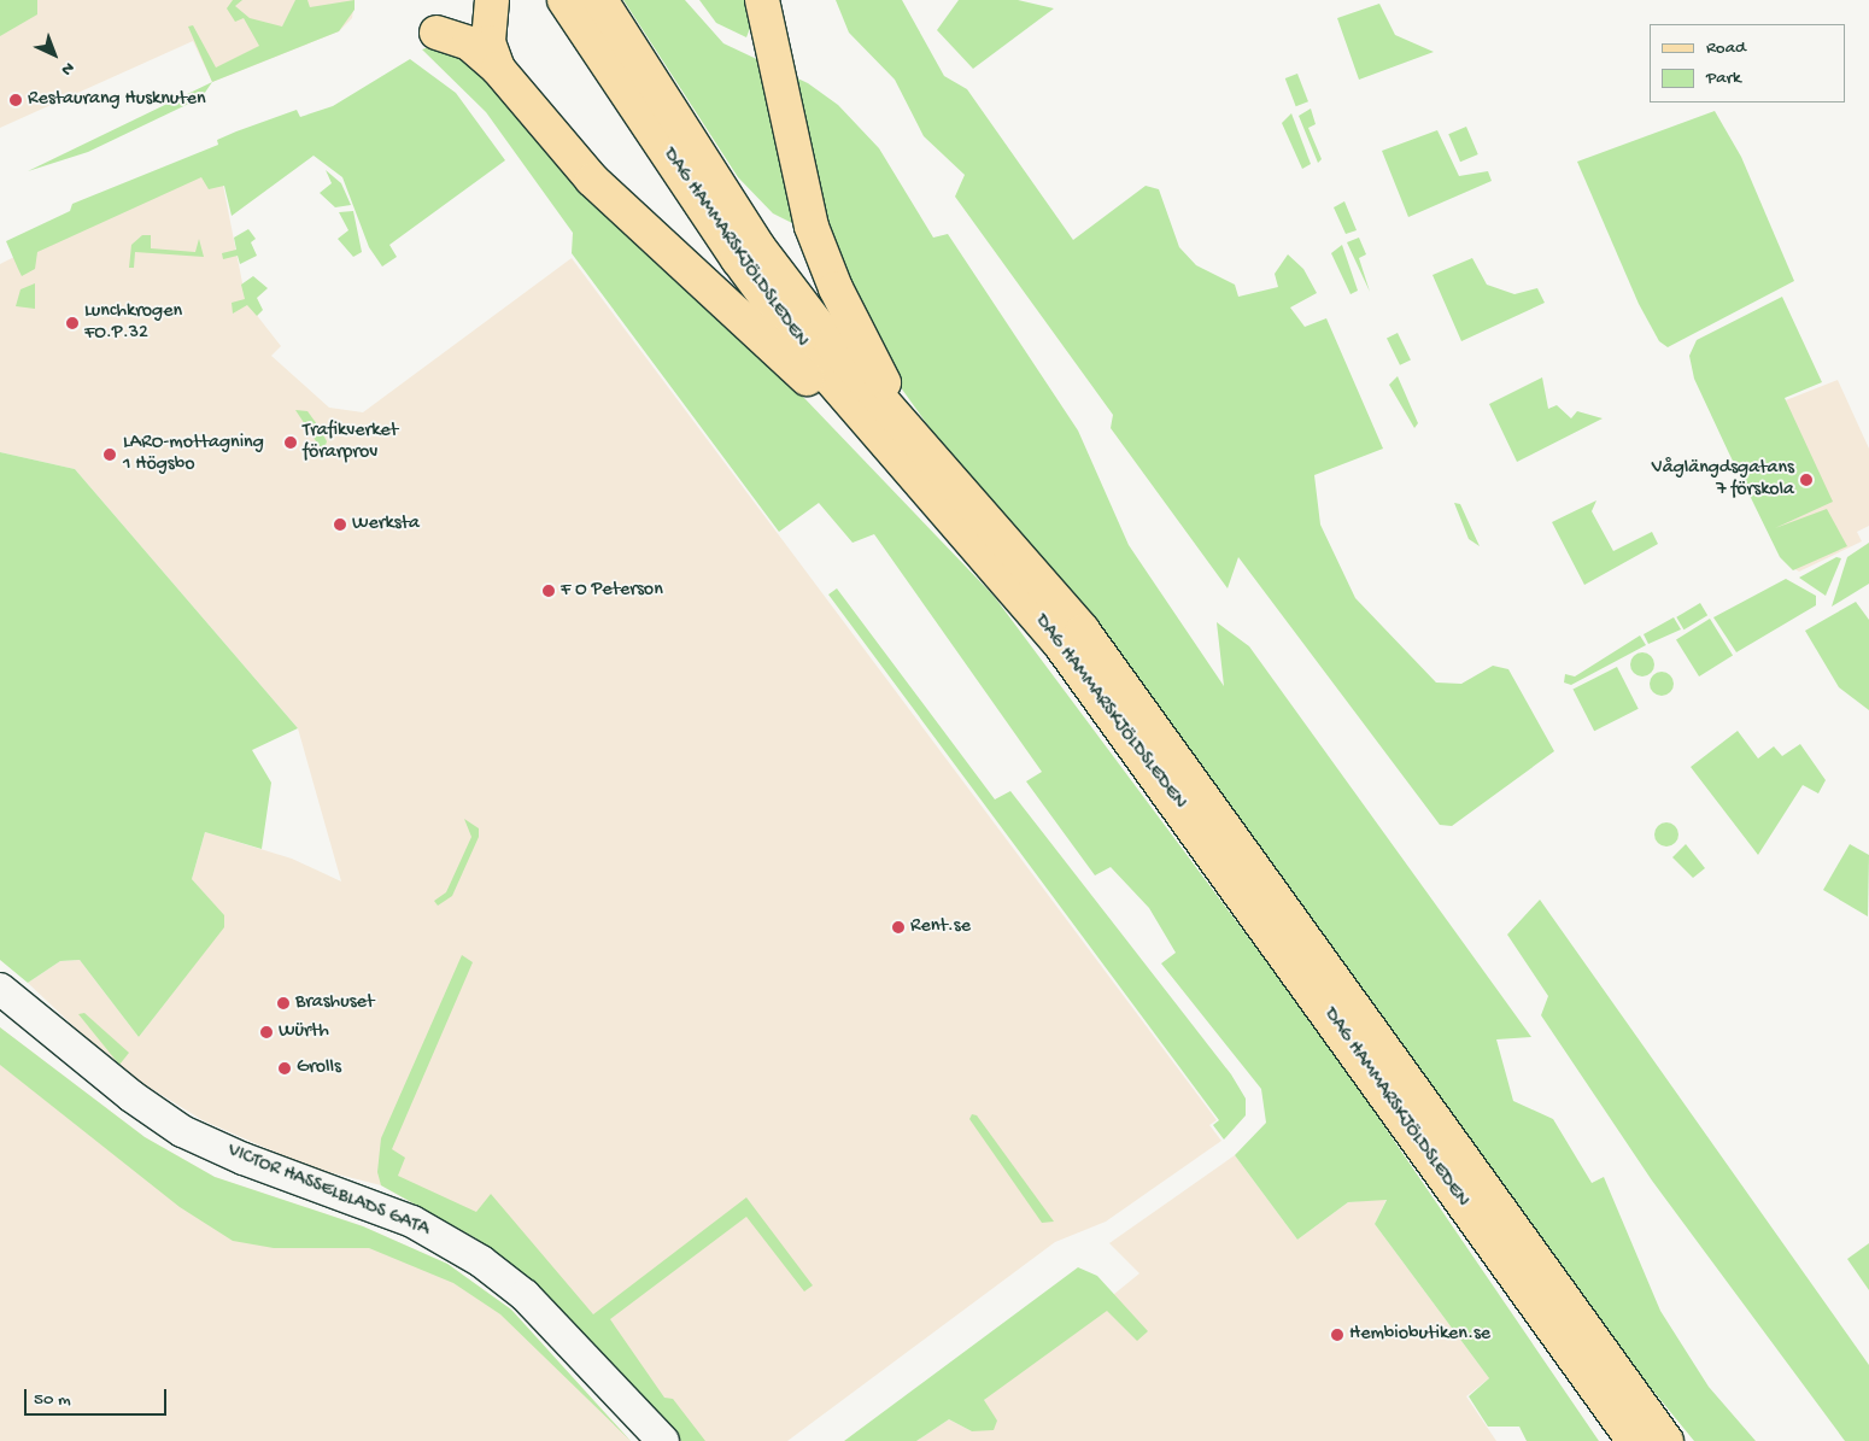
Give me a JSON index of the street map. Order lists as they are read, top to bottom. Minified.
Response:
{"streets":{"main road":["DAG HAMMARSKJÖLDSLEDEN"],"street":["VICTOR HASSELBLADS GATA"]},"places":["Restaurang Husknuten","Lunchkrogen FO.P.32","Trafikverket förarprov","LARO-mottagning 1 Högsbo","Våglängdsgatans 7 förskola","Werksta","F O Peterson","Rent.se","Brashuset","Würth","Grolls","Hembiobutiken.se"],"legend":["Road","Park"],"scale_bar":"50 m","north":"bottom right"}
